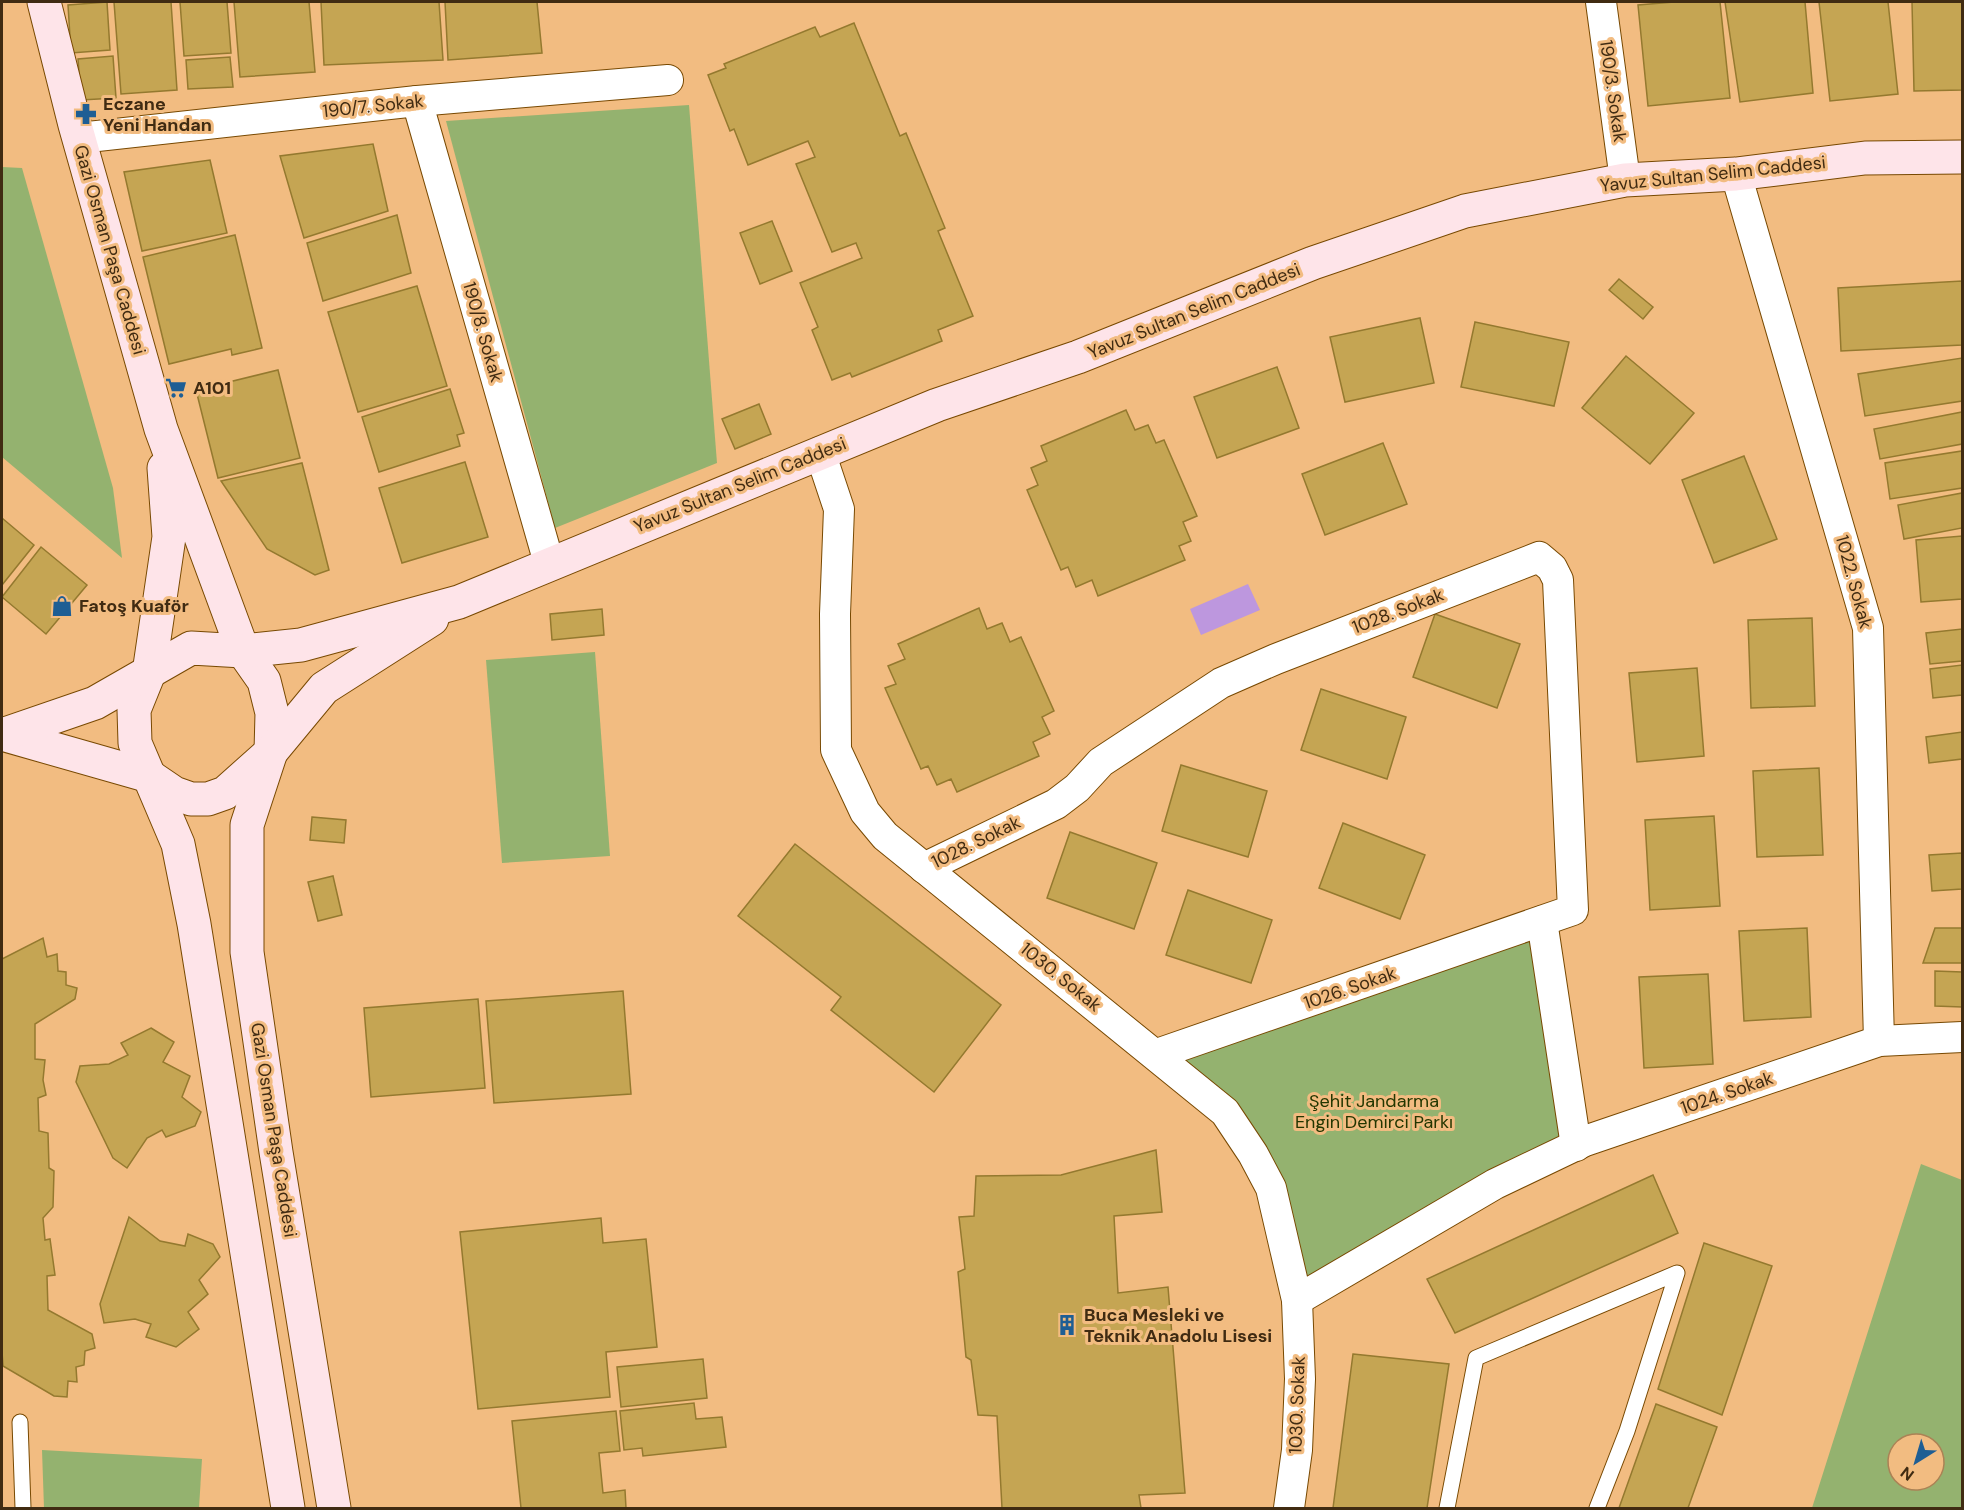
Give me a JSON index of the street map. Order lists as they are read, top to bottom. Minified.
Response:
{"streets":{"main road":["Yavuz Sultan Selim Caddesi","Gazi Osman Paşa Caddesi"],"street":["190/3. Sokak","190/7. Sokak","190/8. Sokak","1022. Sokak","1028. Sokak","1030. Sokak","1026. Sokak","1024. Sokak"]},"crossings":[["190/3. Sokak","Yavuz Sultan Selim Caddesi"],["190/7. Sokak","Gazi Osman Paşa Caddesi"],["190/7. Sokak","190/8. Sokak"],["Yavuz Sultan Selim Caddesi","Gazi Osman Paşa Caddesi"],["Yavuz Sultan Selim Caddesi","190/8. Sokak"],["Yavuz Sultan Selim Caddesi","1022. Sokak"],["Yavuz Sultan Selim Caddesi","1030. Sokak"],["1022. Sokak","1024. Sokak"],["1028. Sokak","1030. Sokak"],["1028. Sokak","1026. Sokak"],["1030. Sokak","1026. Sokak"],["1030. Sokak","1024. Sokak"]],"parks":["Şehit Jandarma Engin Demirci Parkı"],"places":{"pharmacy":["Eczane Yeni Handan"],"supermarket":["A101"],"shop":["Fatoş Kuaför"],"building":["Buca Mesleki ve Teknik Anadolu Lisesi"]},"north":"bottom left"}
